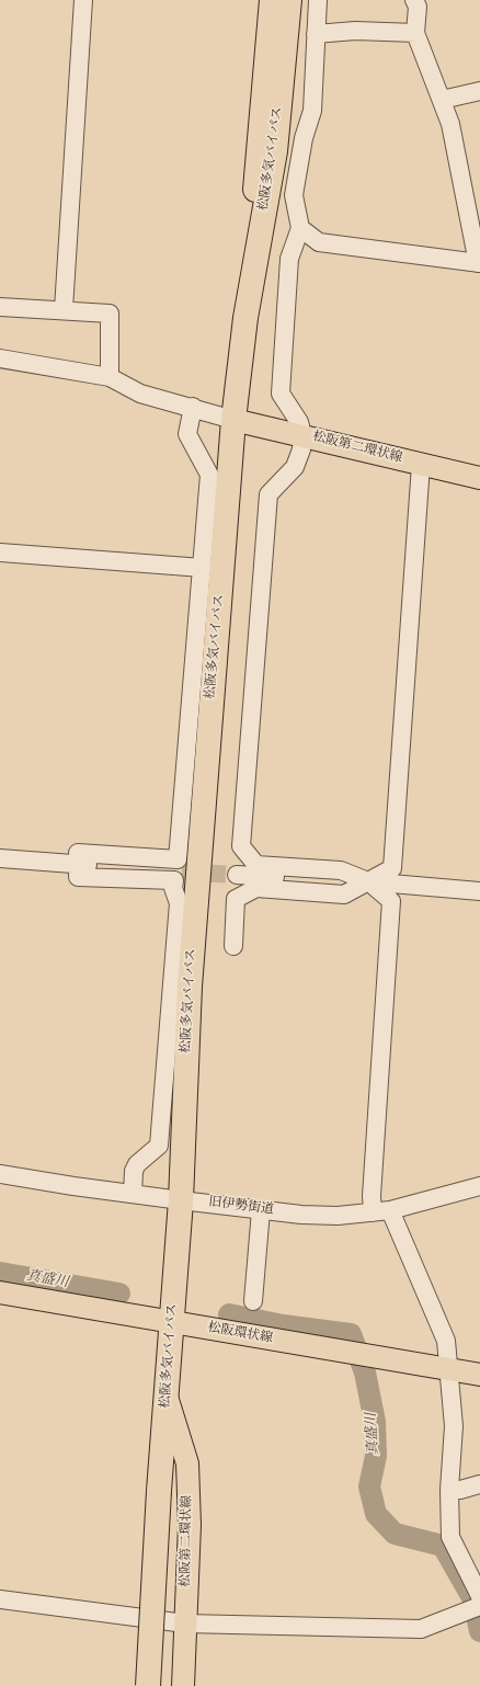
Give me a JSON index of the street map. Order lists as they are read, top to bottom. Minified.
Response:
{"streets":{"highway":["松阪多気バイパス"],"main road":["松阪第二環状線","松阪環状線"],"street":["旧伊勢街道"]},"crossings":[["松阪多気バイパス","松阪第二環状線"],["松阪多気バイパス","旧伊勢街道"],["松阪多気バイパス","松阪環状線"]],"water":["真盛川"]}
